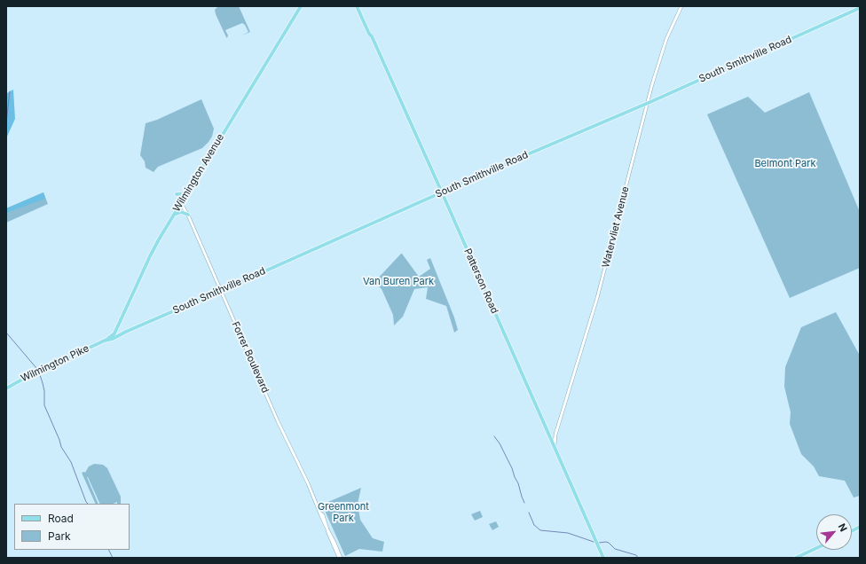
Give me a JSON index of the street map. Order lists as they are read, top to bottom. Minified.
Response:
{"streets":{"main road":["South Smithville Road","Wilmington Avenue","Patterson Road","Wilmington Pike"],"street":["Watervliet Avenue","Forrer Boulevard"]},"crossings":[["South Smithville Road","Wilmington Avenue"],["South Smithville Road","Watervliet Avenue"],["South Smithville Road","Patterson Road"],["South Smithville Road","Forrer Boulevard"],["South Smithville Road","Wilmington Pike"],["Wilmington Avenue","Forrer Boulevard"],["Wilmington Avenue","Wilmington Pike"],["Watervliet Avenue","Patterson Road"]],"parks":["Belmont Park","Van Buren Park","Greenmont Park"],"legend":["Road","Park"],"north":"top right"}
